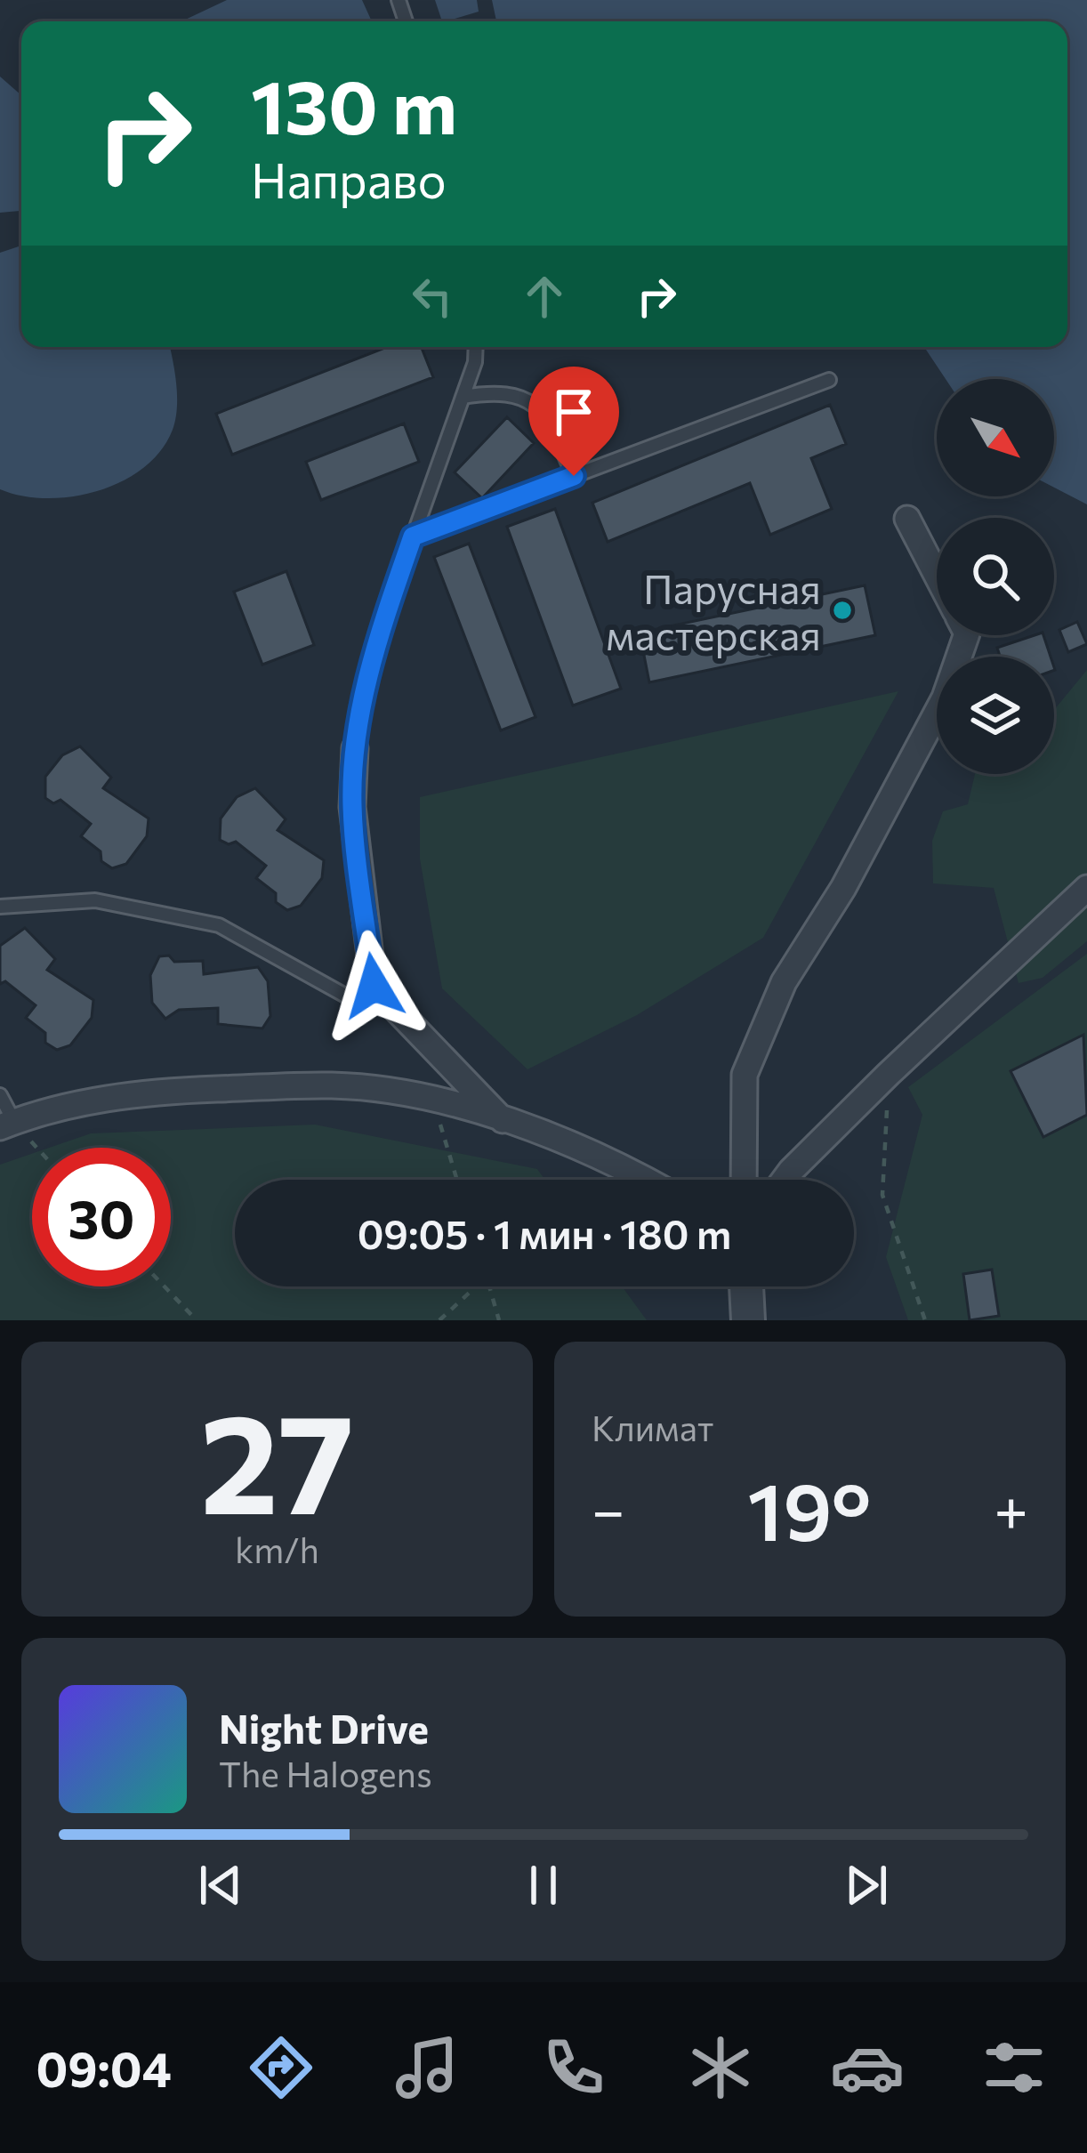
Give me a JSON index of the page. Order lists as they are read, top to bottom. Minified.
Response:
{"places":["Парусная мастерская"],"north":"bottom right","page":{"turn":["130 m","Направо"],"limit":"30","trip":"09:05 · 1 мин · 180 m","tile":[["27","km/h"],"Климат"],"heat":["−","19°","+"],"song":["Night Drive","The Halogens"],"tabs":"09:04"}}
